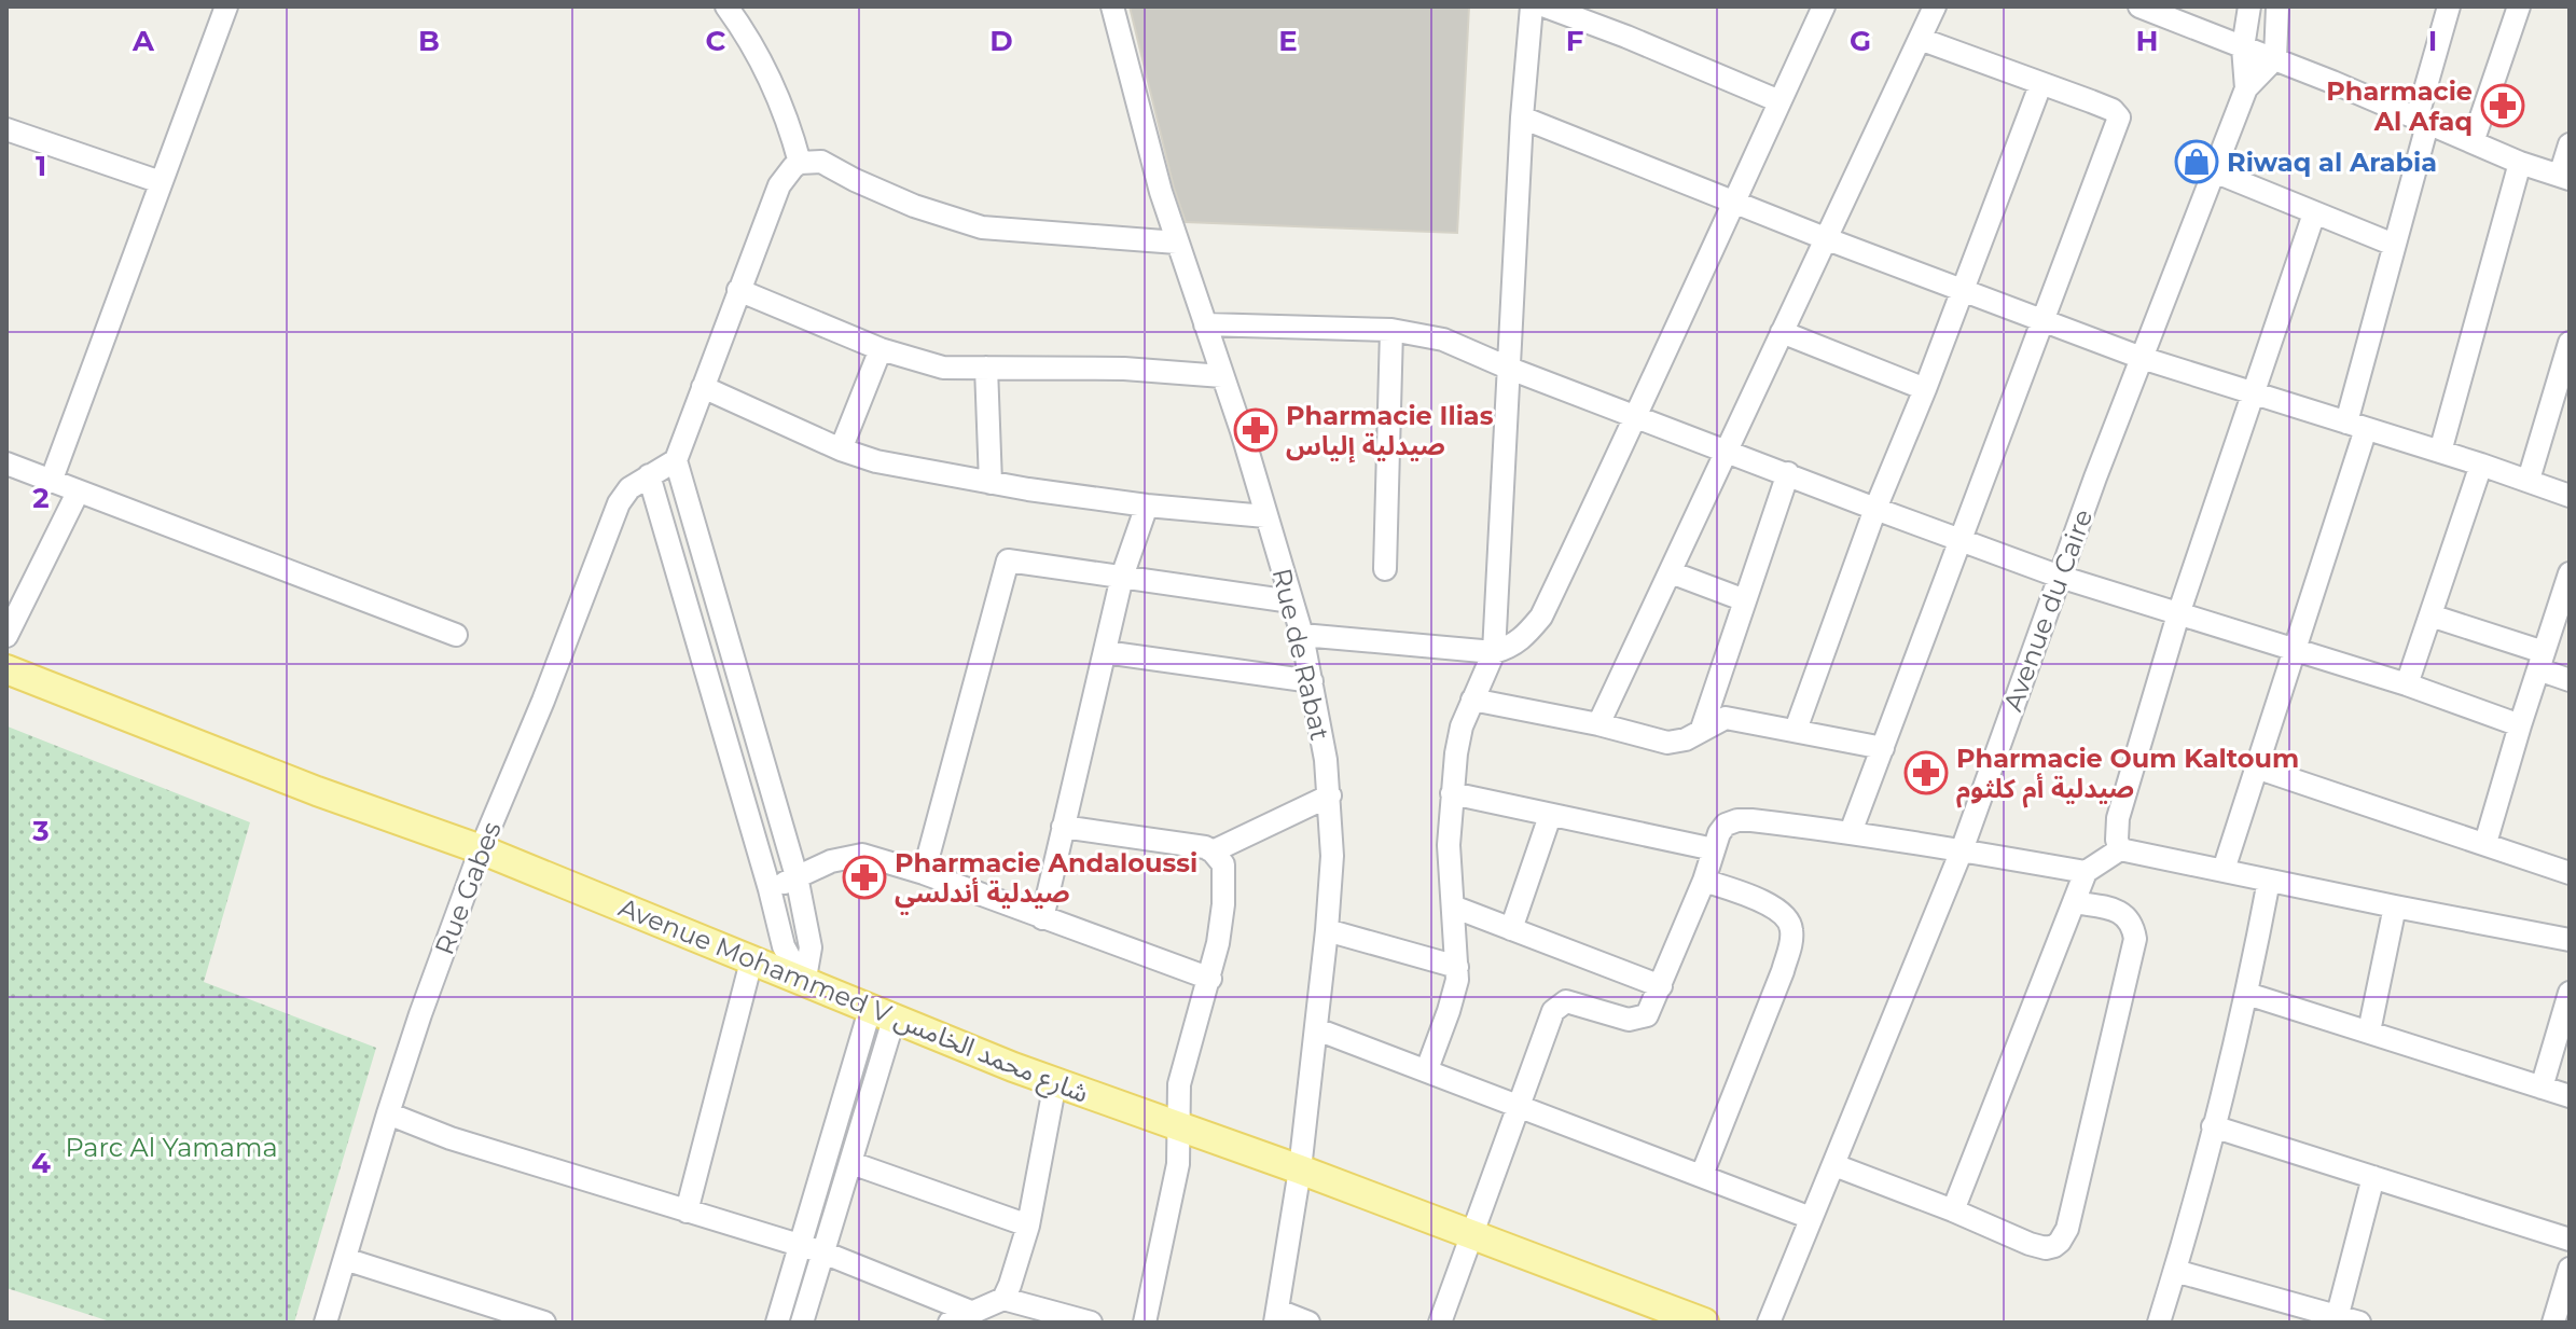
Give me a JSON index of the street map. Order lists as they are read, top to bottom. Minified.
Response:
{"streets":{"main road":["Avenue Mohammed V شارع محمد الخامس"],"street":["Avenue du Caire","Rue de Rabat","Rue Gabes"]},"crossings":[["Rue de Rabat","Avenue Mohammed V شارع محمد الخامس"],["Rue Gabes","Avenue Mohammed V شارع محمد الخامس"]],"parks":["Parc Al Yamama"],"places":{"pharmacy":["Pharmacie Al Afaq","Pharmacie Ilias صيدلية إلياس","Pharmacie Oum Kaltoum صيدلية أم كلثوم","Pharmacie Andaloussi صيدلية أندلسي"],"shop":["Riwaq al Arabia"]},"grid":{"columns":["A","B","C","D","E","F","G","H","I"],"rows":["1","2","3","4"]}}
